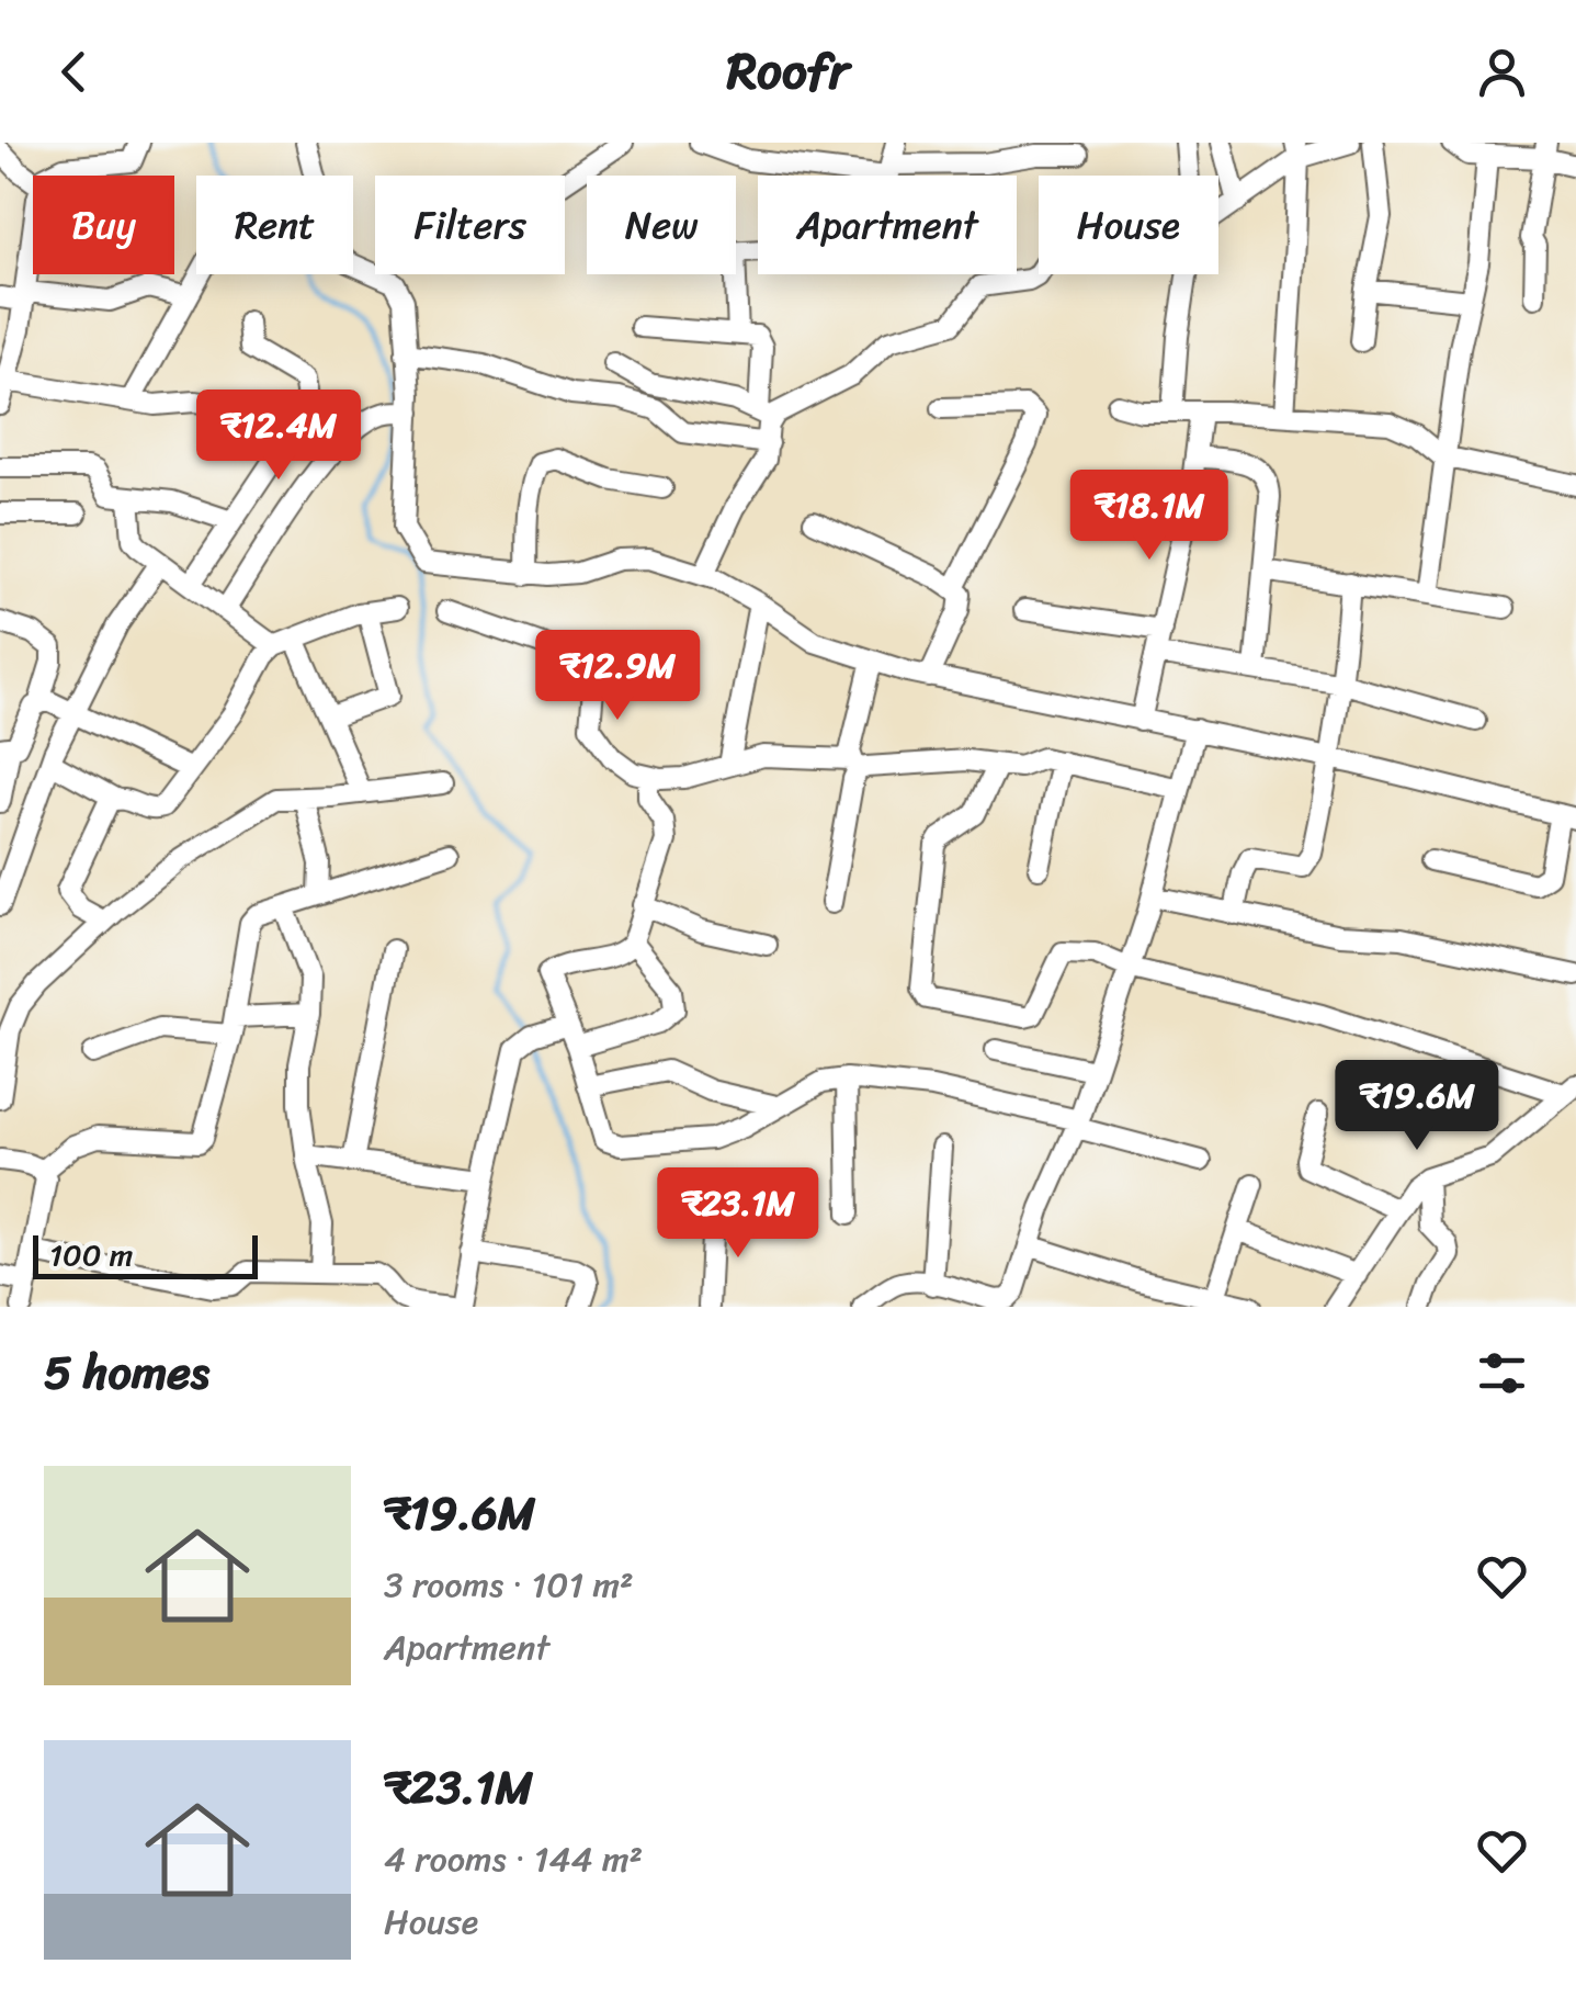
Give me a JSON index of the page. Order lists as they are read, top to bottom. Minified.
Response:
{"scale_bar":"100 m","page":{"header":"Roofr","chip":["Buy","Rent","Filters","New","Apartment","House"],"price":["₹12.4M","₹18.1M","₹12.9M","₹19.6M","₹23.1M"],"scale":"100 m","heading":"5 homes","list":[{"name":"₹19.6M","note":"3 rooms · 101 m² · Apartment"},{"name":"₹23.1M","note":"4 rooms · 144 m² · House"}]}}
